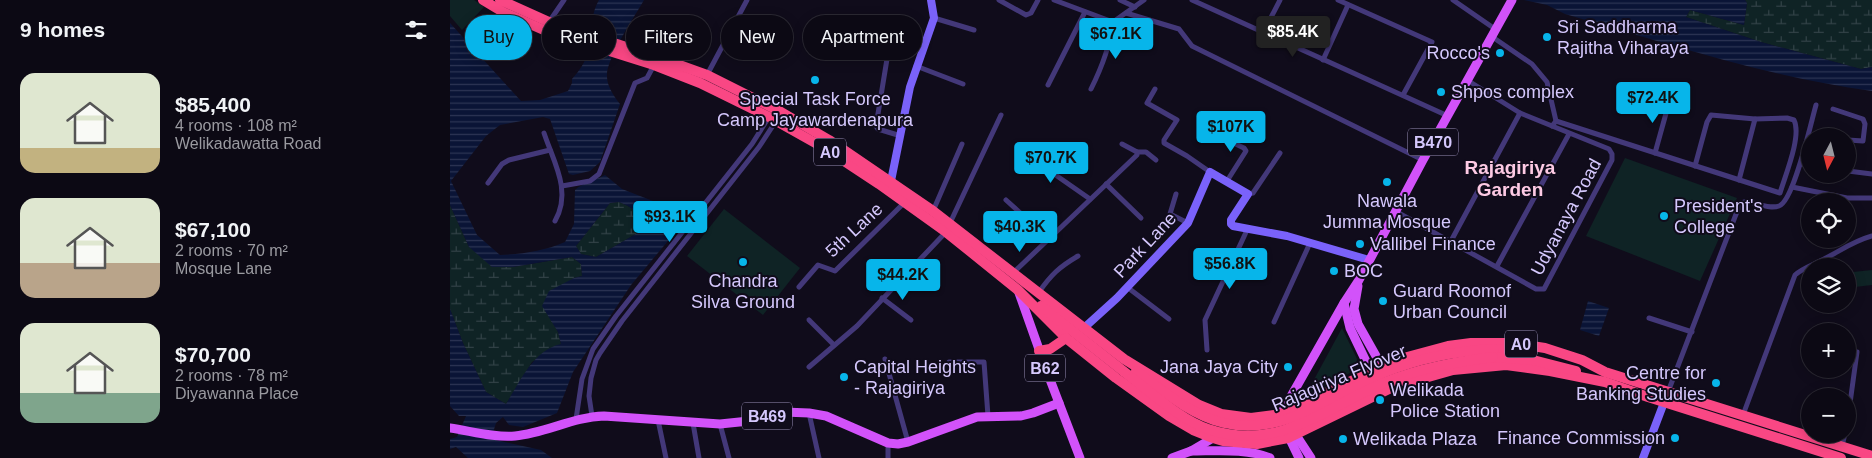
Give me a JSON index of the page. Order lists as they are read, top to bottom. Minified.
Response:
{"streets":{"highway":["A0","Rajagiriya Flyover"],"main road":["B470","B62","B469"],"street":["Udyanaya Road","5th Lane","Park Lane"]},"crossings":[["B470","A0"],["B470","Udyanaya Road"],["A0","5th Lane"],["A0","Park Lane"],["A0","B62"],["A0","Rajagiriya Flyover"],["B62","Rajagiriya Flyover"],["B62","B469"]],"districts":["Rajagiriya Garden"],"places":["Sri Saddharma Rajitha Viharaya","Rocco's","Special Task Force Camp Jayawardenapura","Shpos complex","Nawala Jumma Mosque","President's College","Vallibel Finance","Chandra Silva Ground","BOC","Guard Roomof Urban Council","Jana Jaya City","Capital Heights - Rajagiriya","Centre for Banking Studies","Welikada Police Station","Finance Commission","Welikada Plaza"],"north":"bottom","page":{"heading":"9 homes","chip":["Buy","Rent","Filters","New","Apartment"],"price":["$85.4K","$67.1K","$72.4K","$107K","$70.7K","$93.1K","$40.3K","$56.8K","$44.2K"],"list":[{"name":"$85,400","note":"4 rooms · 108 m² · Welikadawatta Road"},{"name":"$67,100","note":"2 rooms · 70 m² · Mosque Lane"},{"name":"$70,700","note":"2 rooms · 78 m² · Diyawanna Place"}],"map_buttons":["+","−"]}}
